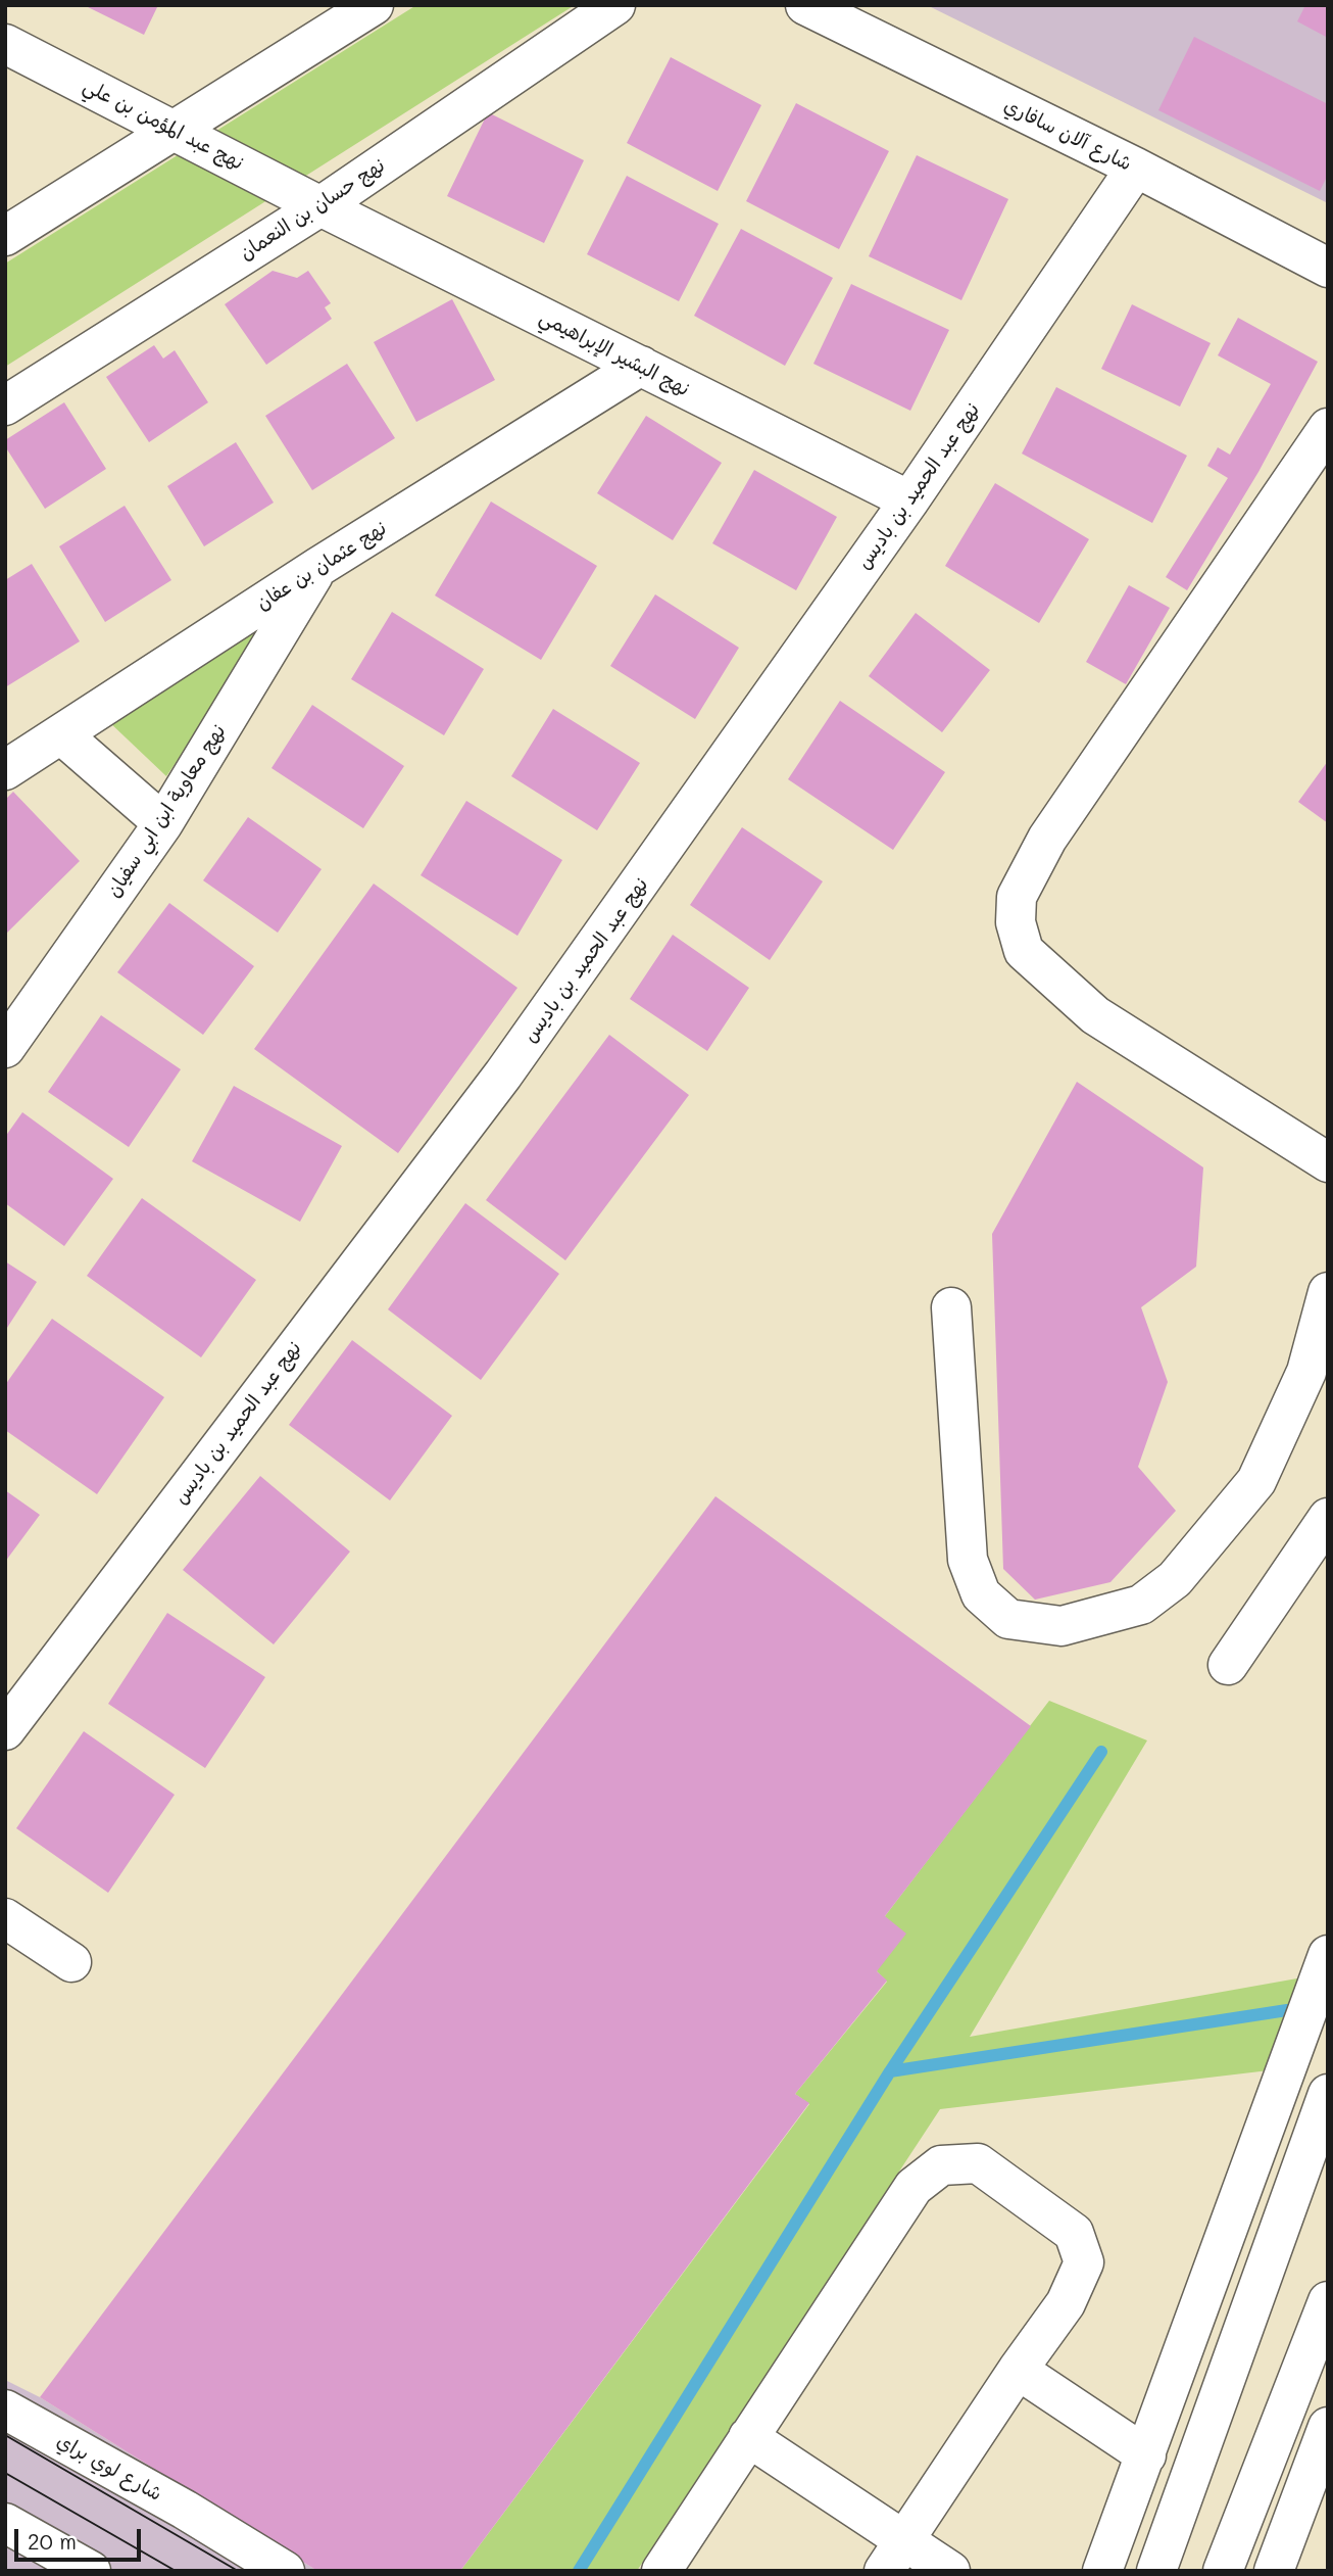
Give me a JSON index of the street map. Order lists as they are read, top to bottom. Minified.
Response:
{"streets":{"main road":["نهج عبد المؤمن بن علي","شارع آلان سافاري","نهج حسان بن النعمان","نهج البشير الإبراهيمي","نهج عبد الحميد بن باديس","نهج عثمان بن عفان","نهج معاوية ابن ابي سفيان","شارع لوي براي"]},"crossings":[["نهج عبد المؤمن بن علي","نهج حسان بن النعمان"],["نهج عبد المؤمن بن علي","نهج البشير الإبراهيمي"],["شارع آلان سافاري","نهج عبد الحميد بن باديس"],["نهج حسان بن النعمان","نهج البشير الإبراهيمي"],["نهج البشير الإبراهيمي","نهج عبد الحميد بن باديس"],["نهج البشير الإبراهيمي","نهج عثمان بن عفان"],["نهج عثمان بن عفان","نهج معاوية ابن ابي سفيان"]],"scale_bar":"20 m"}
